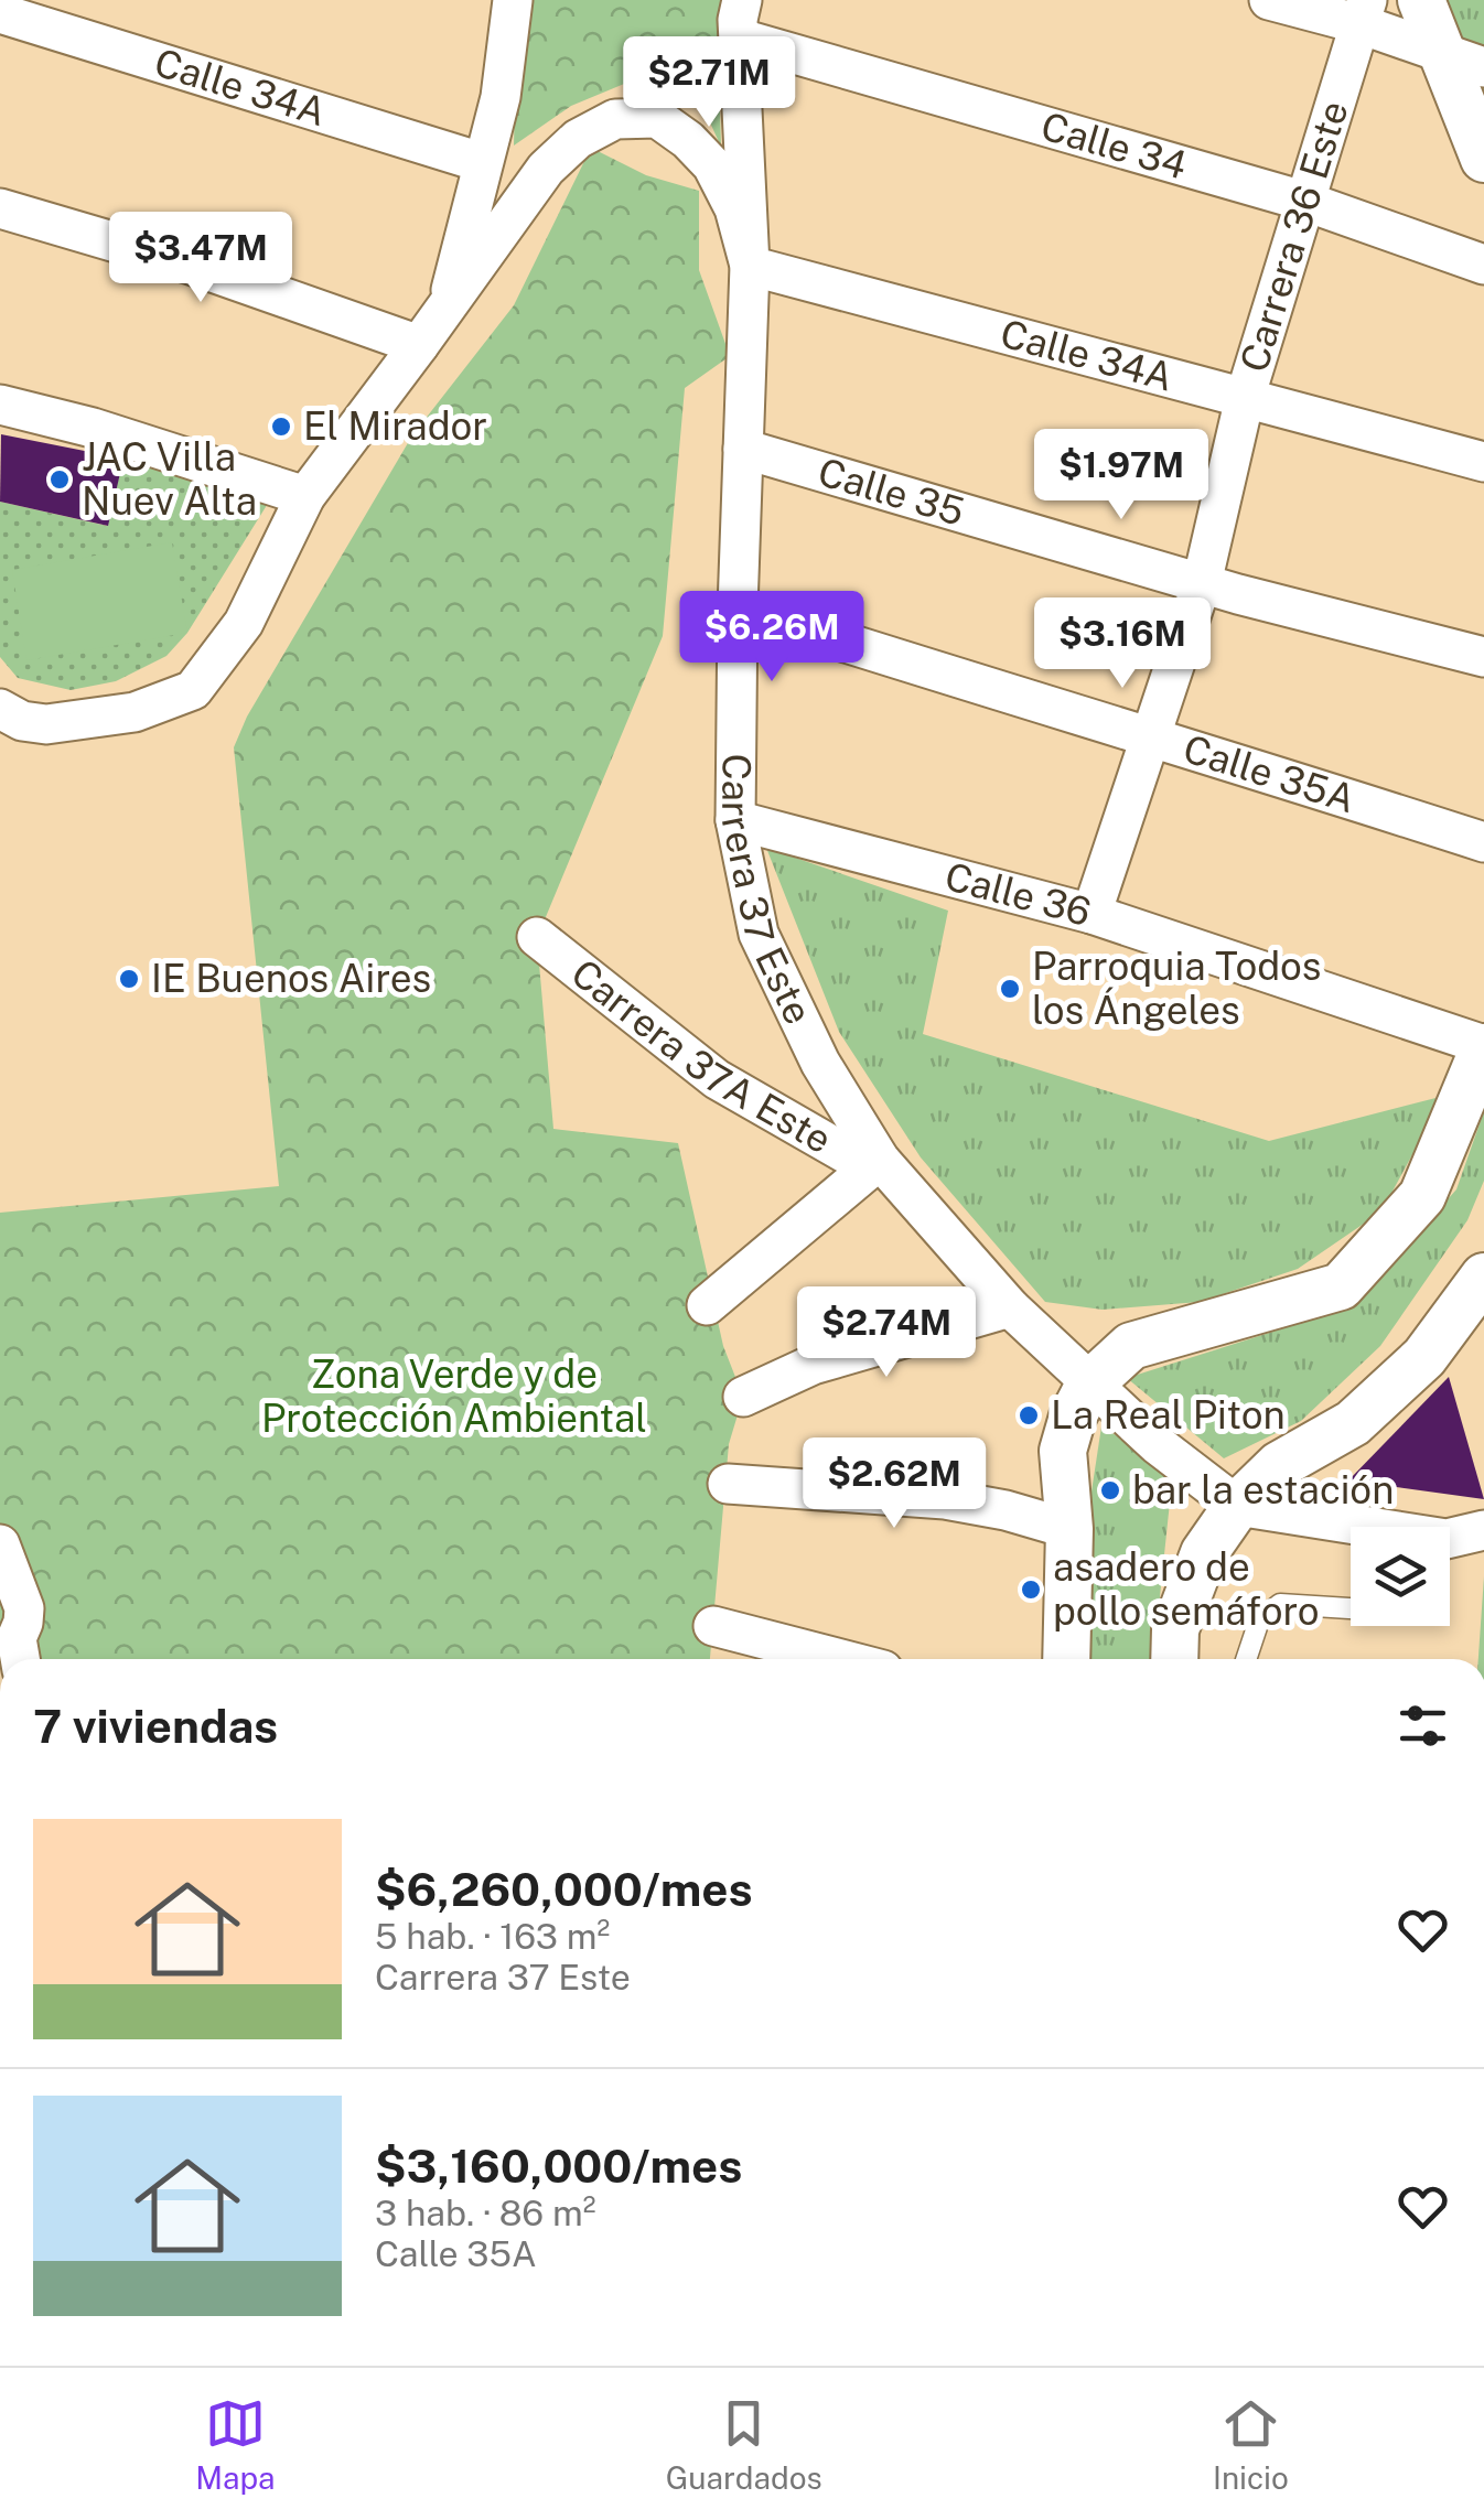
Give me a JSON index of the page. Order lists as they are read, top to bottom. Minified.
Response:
{"streets":{"street":["Calle 34A","Calle 34","Carrera 36 Este","Calle 35","Calle 35A","Carrera 37 Este","Calle 36","Carrera 37A Este"]},"crossings":[["Calle 34A","Carrera 36 Este"],["Calle 34A","Carrera 37 Este"],["Calle 34","Carrera 36 Este"],["Calle 34","Carrera 37 Este"],["Carrera 36 Este","Calle 35"],["Carrera 36 Este","Calle 35A"],["Carrera 36 Este","Calle 36"],["Calle 35","Carrera 37 Este"],["Calle 35A","Carrera 37 Este"],["Carrera 37 Este","Calle 36"],["Carrera 37 Este","Carrera 37A Este"]],"parks":["Zona Verde y de Protección Ambiental"],"places":["El Mirador","JAC Villa Nuev Alta","IE Buenos Aires","Parroquia Todos los Ángeles","La Real Piton","bar la estación","asadero de pollo semáforo"],"page":{"price":["$2.71M","$3.47M","$1.97M","$6.26M","$3.16M","$2.74M","$2.62M"],"heading":"7 viviendas","list":[{"name":"$6,260,000/mes","note":"5 hab. · 163 m² · Carrera 37 Este"},{"name":"$3,160,000/mes","note":"3 hab. · 86 m² · Calle 35A"}],"tabs":["Mapa","Guardados","Inicio"]}}
